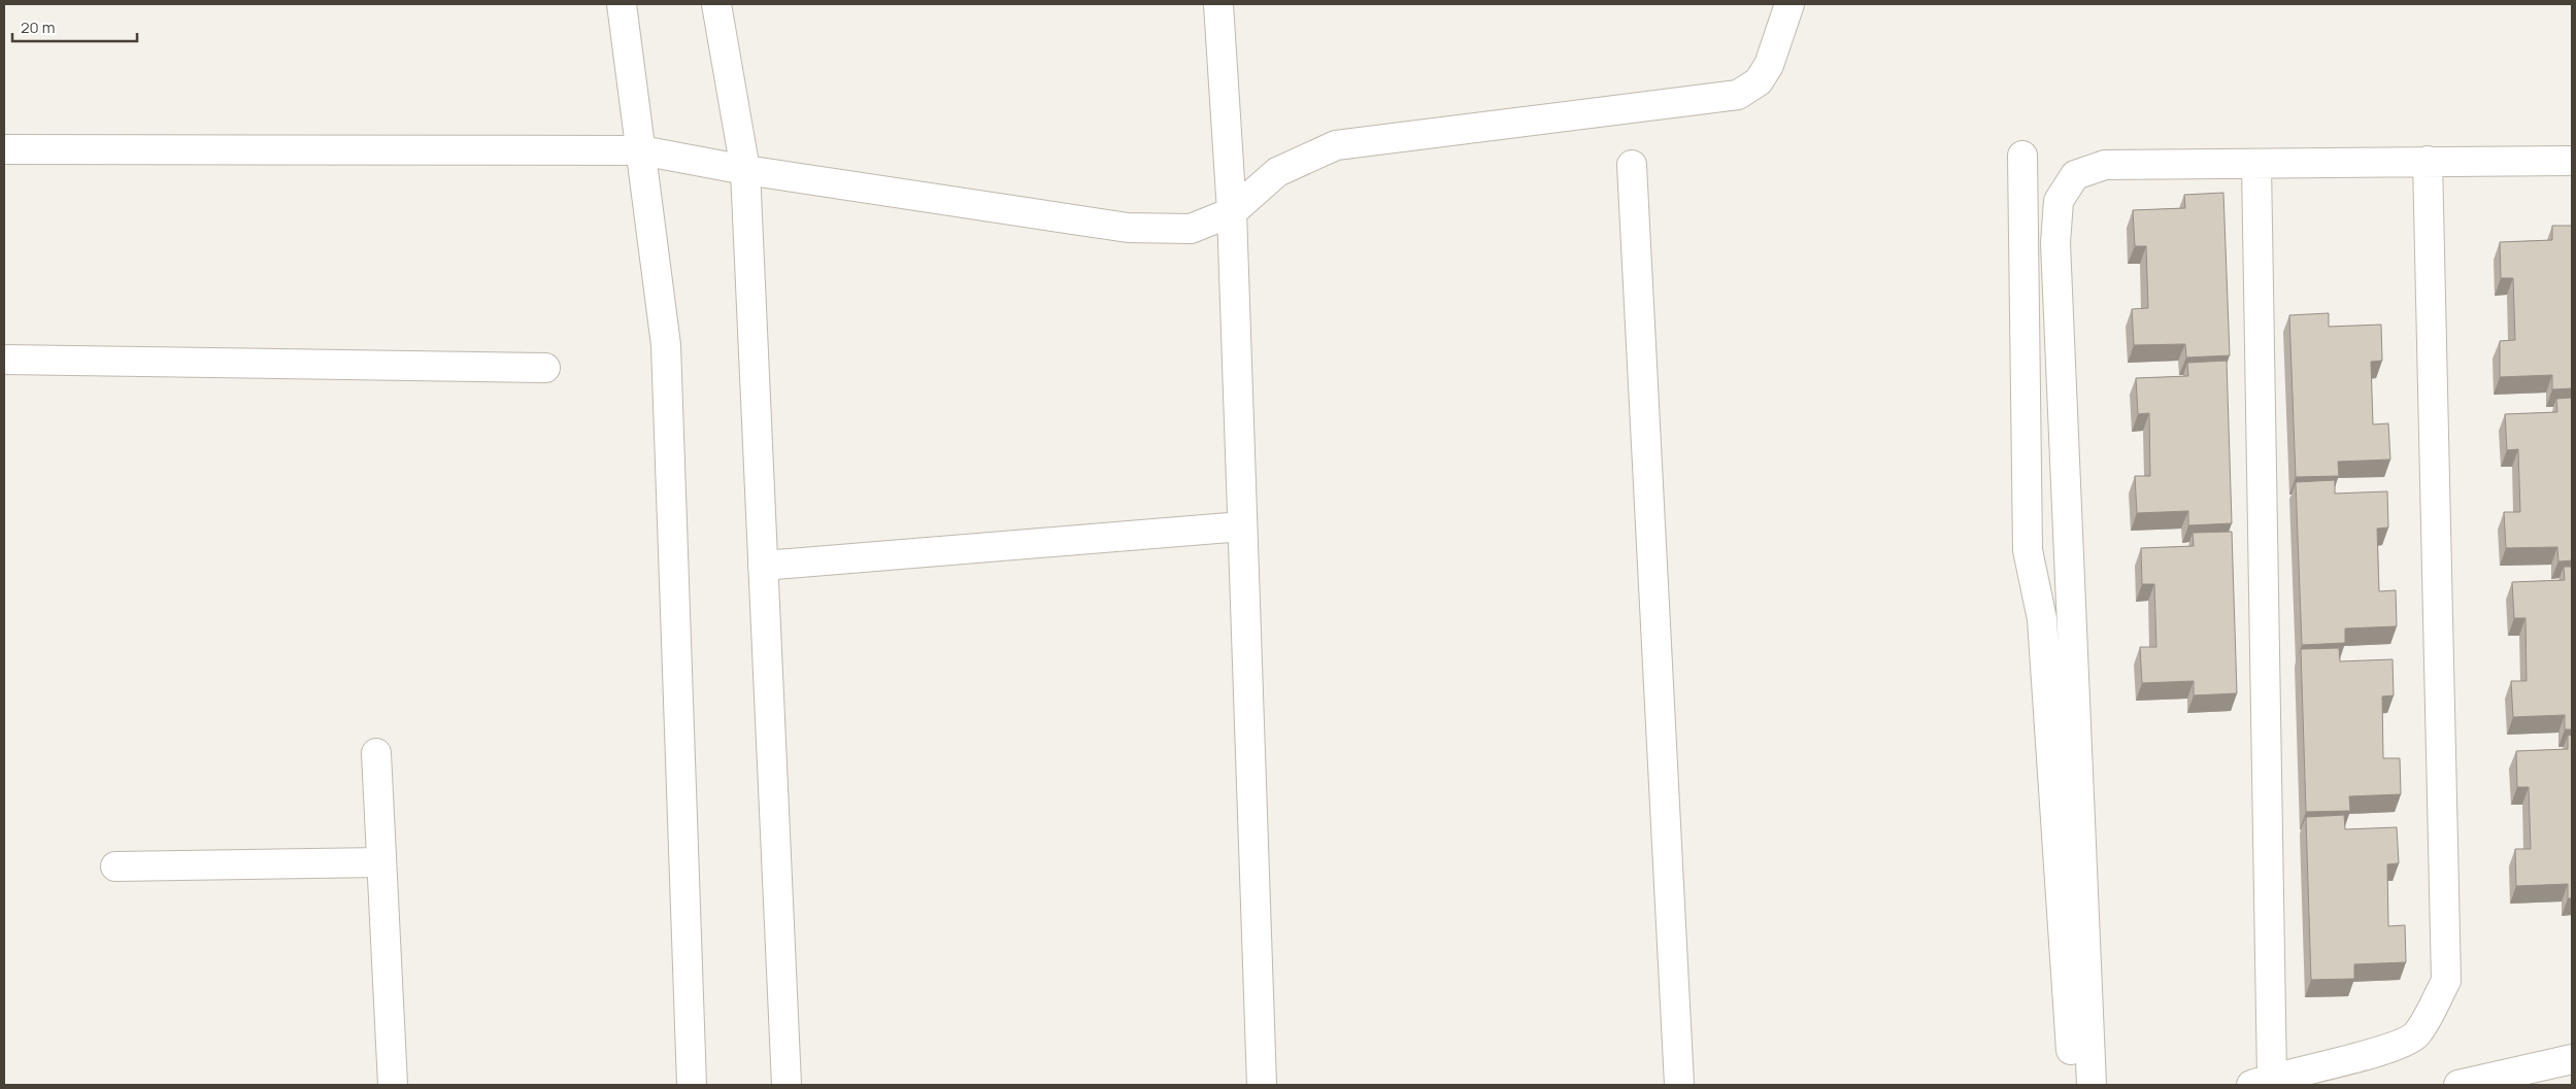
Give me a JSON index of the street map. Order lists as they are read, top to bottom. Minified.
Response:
{"scale_bar":"20 m"}
